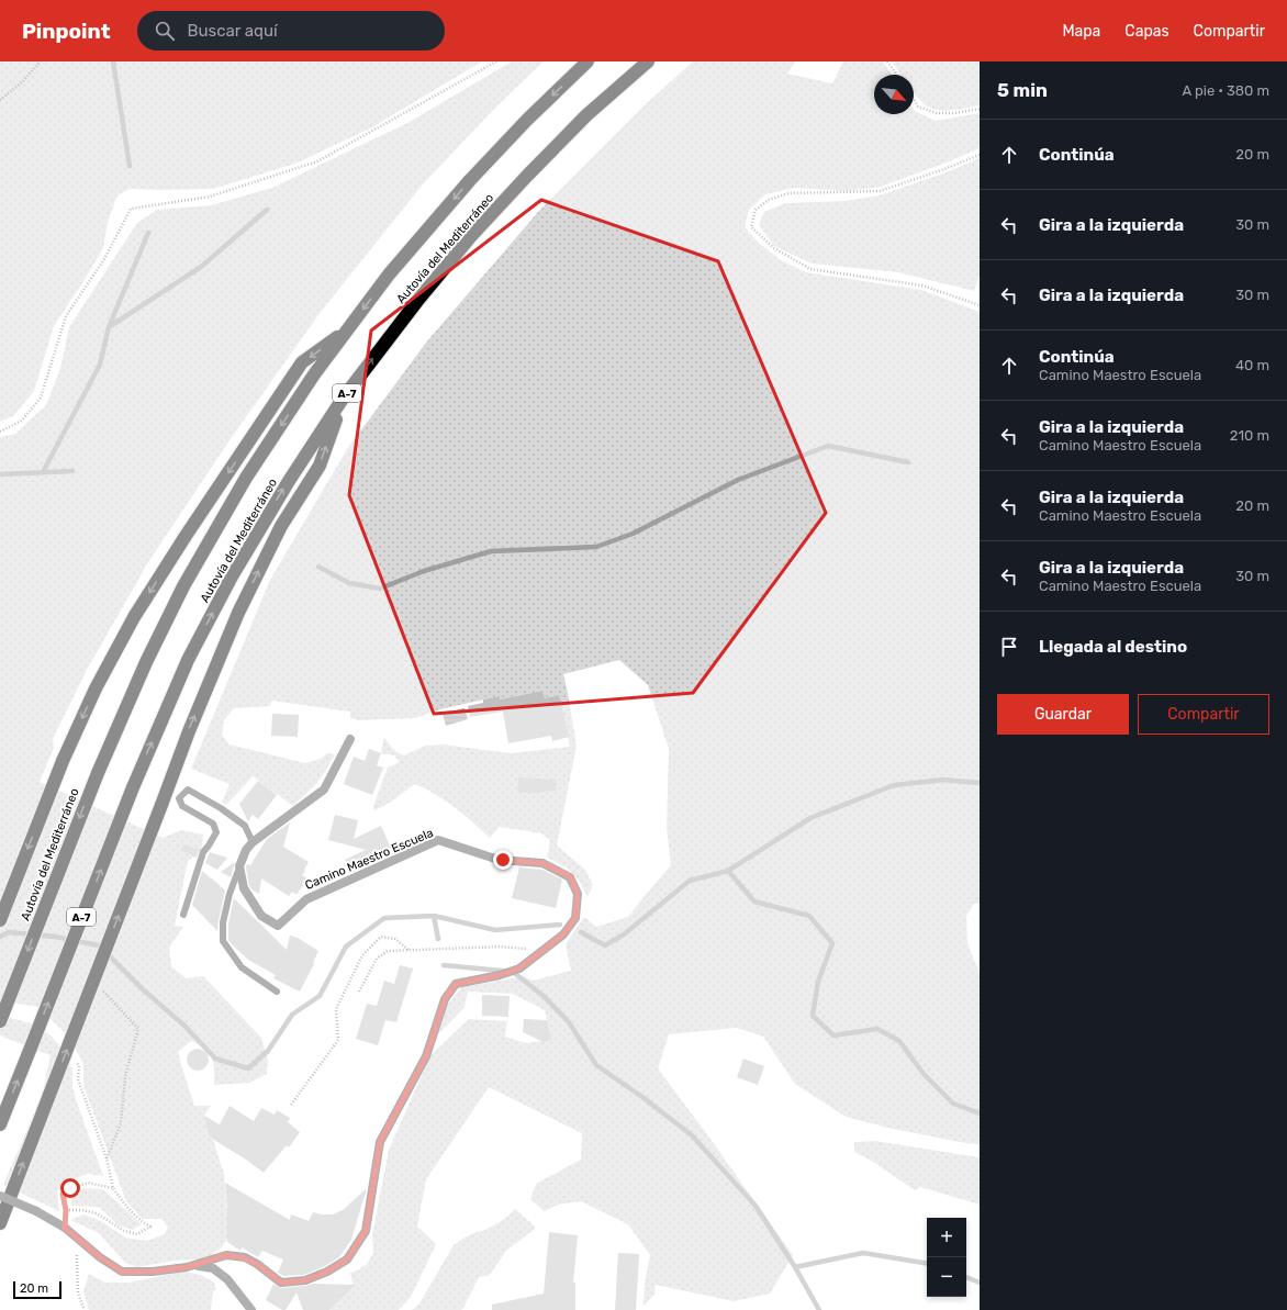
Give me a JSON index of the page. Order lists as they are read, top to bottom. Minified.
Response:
{"streets":{"highway":["Autovía del Mediterráneo","A-7"],"street":["Camino Maestro Escuela"]},"scale_bar":"20 m","north":"bottom right","page":{"header":"Pinpoint","search":"Buscar aquí","nav":["Mapa","Capas","Compartir"],"heading":["5 min","A pie · 380 m"],"list":[["Continúa","20 m"],["Gira a la izquierda","30 m"],["Gira a la izquierda","30 m"],["Continúa","Camino Maestro Escuela","40 m"],["Gira a la izquierda","Camino Maestro Escuela","210 m"],["Gira a la izquierda","Camino Maestro Escuela","20 m"],["Gira a la izquierda","Camino Maestro Escuela","30 m"],"Llegada al destino"],"buttons":["Guardar","Compartir"],"map_buttons":["+","−"],"scale":"20 m"}}
